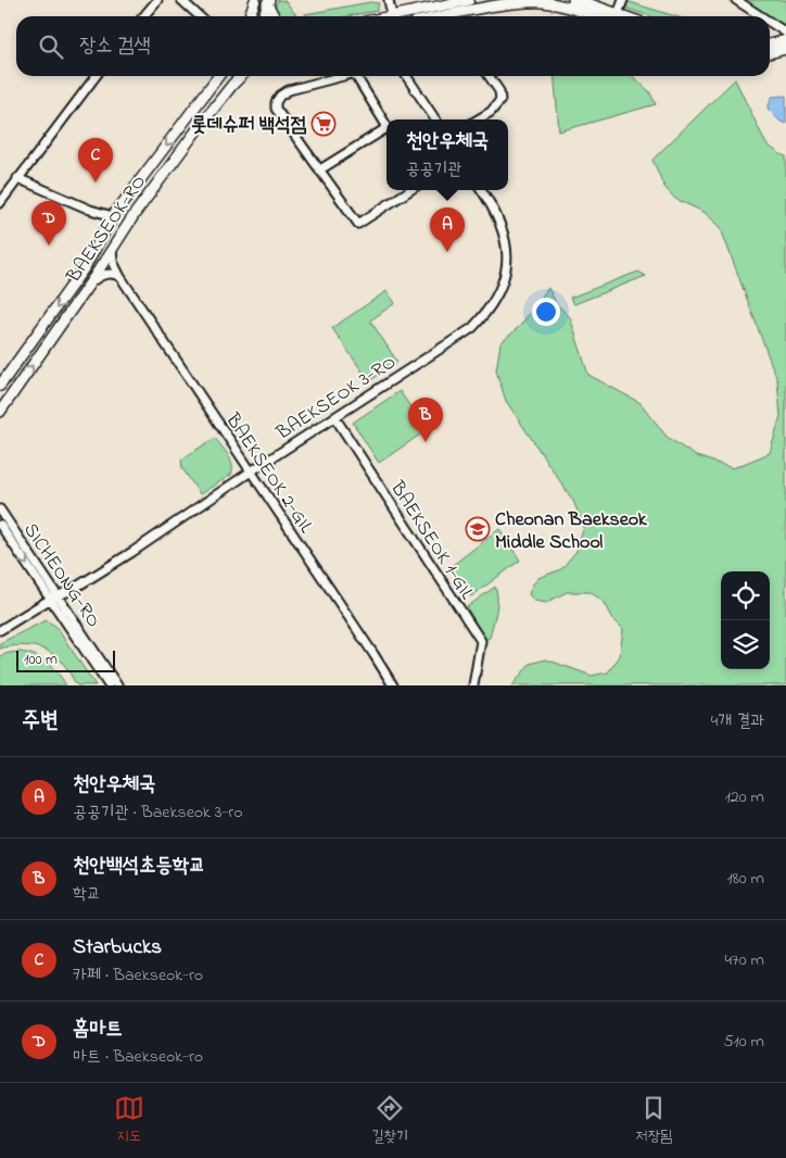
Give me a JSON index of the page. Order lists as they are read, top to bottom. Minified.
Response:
{"streets":{"main road":["BAEKSEOK-RO"],"street":["BAEKSEOK 3-RO","BAEKSEOK 2-GIL","BAEKSEOK 1-GIL","SICHEONG-RO"]},"crossings":[["BAEKSEOK-RO","BAEKSEOK 2-GIL"],["BAEKSEOK 3-RO","BAEKSEOK 2-GIL"],["BAEKSEOK 3-RO","BAEKSEOK 1-GIL"],["BAEKSEOK 3-RO","SICHEONG-RO"]],"places":{"supermarket":["롯데슈퍼 백석점"],"school or university":["Cheonan Baekseok Middle School"]},"scale_bar":"100 m","page":{"search":"장소 검색","popup":["천안우체국","공공기관"],"pins":["C","D","A","B"],"scale":"100 m","heading":["주변","4개 결과"],"list":[{"mark":"A","name":"천안우체국","note":"공공기관 · Baekseok 3-ro","value":"120 m"},{"mark":"B","name":"천안백석초등학교","note":"학교","value":"180 m"},{"mark":"C","name":"Starbucks","note":"카페 · Baekseok-ro","value":"470 m"},{"mark":"D","name":"홈마트","note":"마트 · Baekseok-ro","value":"510 m"}],"nav":["지도","길찾기","저장됨"]}}
